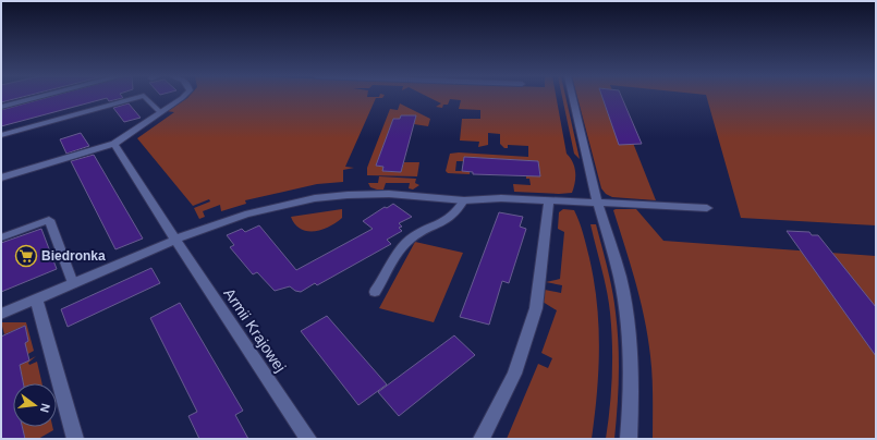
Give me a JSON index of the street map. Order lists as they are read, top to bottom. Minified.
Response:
{"streets":{"street":["Armii Krajowej"]},"places":{"supermarket":["Biedronka"]},"north":"right"}
